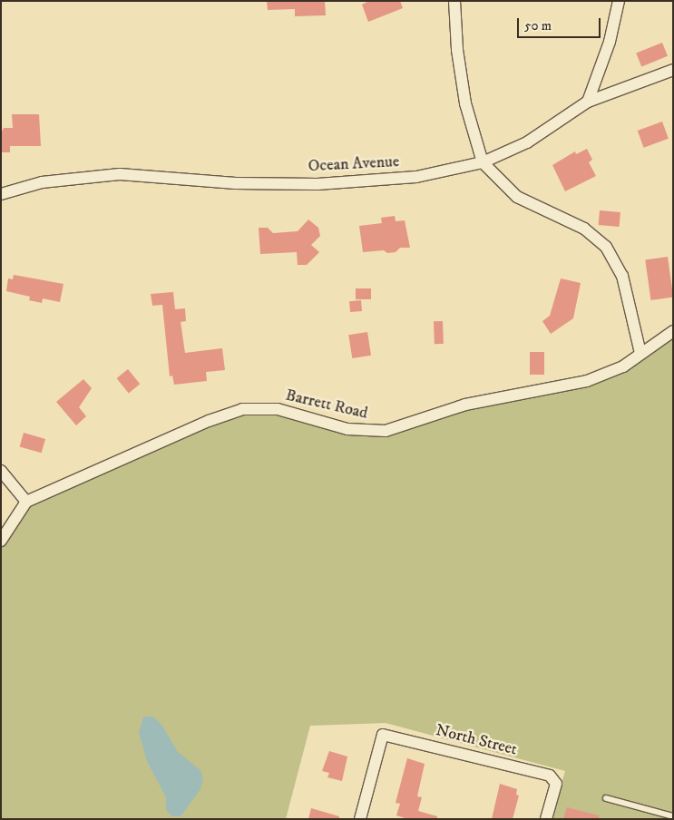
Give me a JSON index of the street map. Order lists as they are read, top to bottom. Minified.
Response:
{"streets":{"street":["Ocean Avenue","Barrett Road","North Street"]},"scale_bar":"50 m"}
